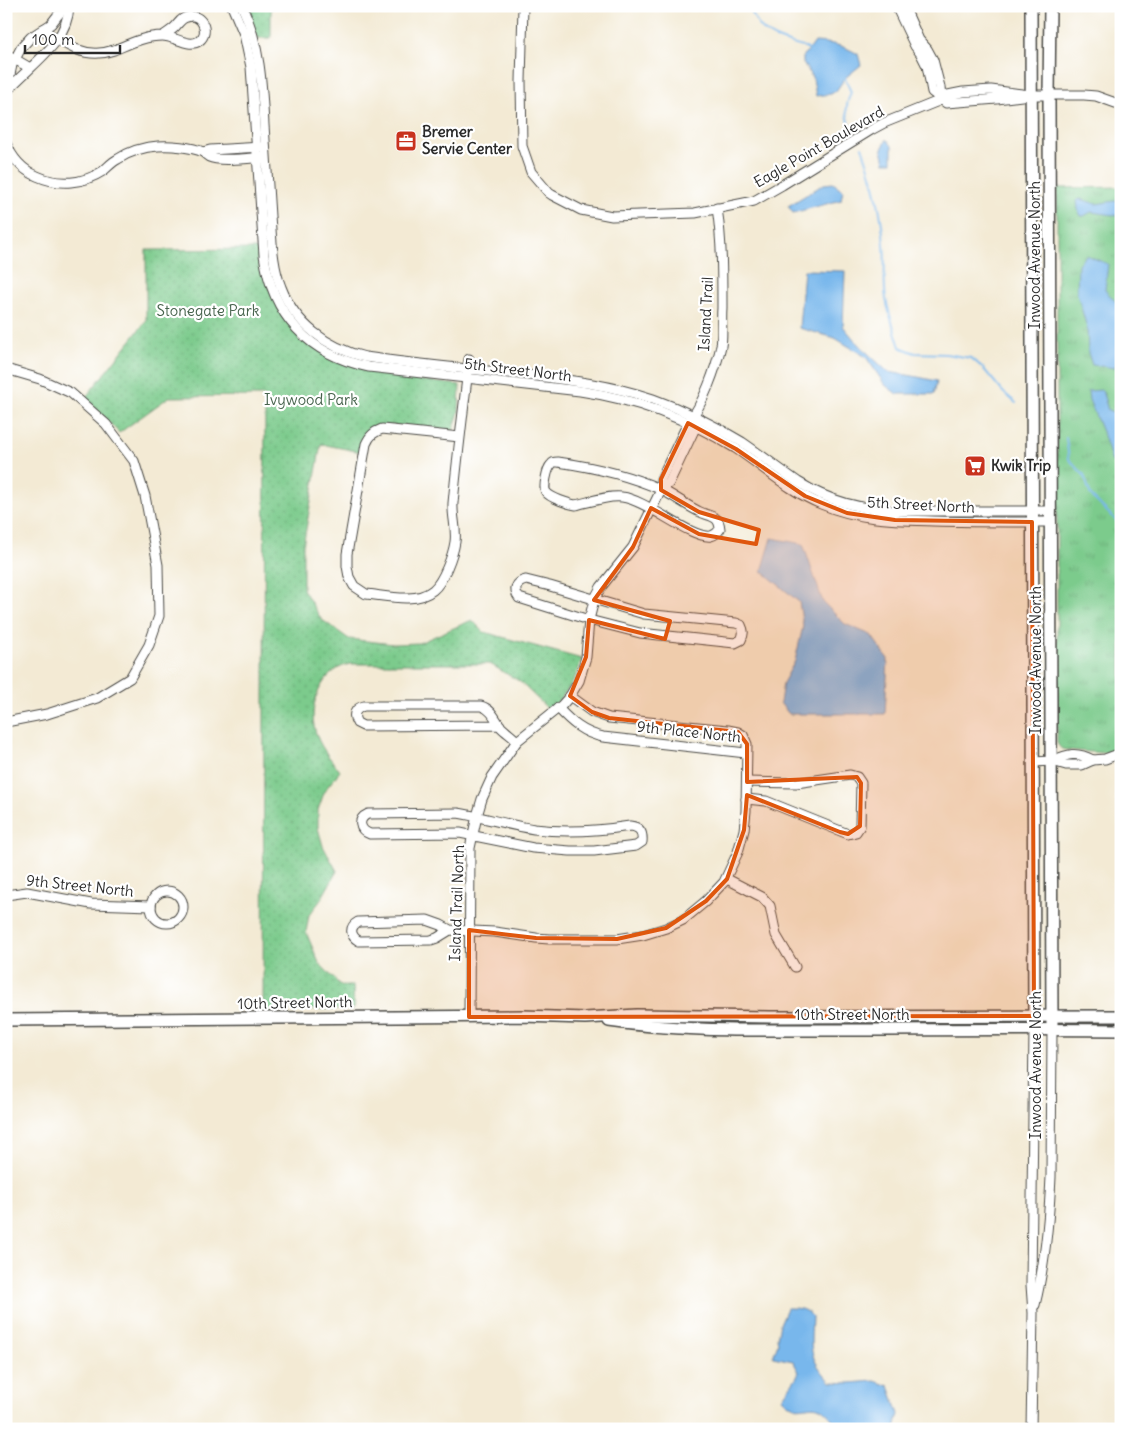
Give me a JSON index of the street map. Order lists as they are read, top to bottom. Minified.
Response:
{"streets":{"main road":["Inwood Avenue North","10th Street North"],"street":["Eagle Point Boulevard","Island Trail","5th Street North","9th Place North","9th Street North","Island Trail North"]},"crossings":[["Eagle Point Boulevard","Inwood Avenue North"],["Eagle Point Boulevard","Island Trail"],["Inwood Avenue North","5th Street North"],["Inwood Avenue North","10th Street North"],["Island Trail","5th Street North"],["Island Trail","Island Trail North"],["5th Street North","Island Trail North"],["9th Place North","Island Trail North"],["Island Trail North","10th Street North"]],"parks":["Stonegate Park","Ivywood Park"],"places":{"office":["Bremer Servie Center"],"supermarket":["Kwik Trip"]},"scale_bar":"100 m"}
